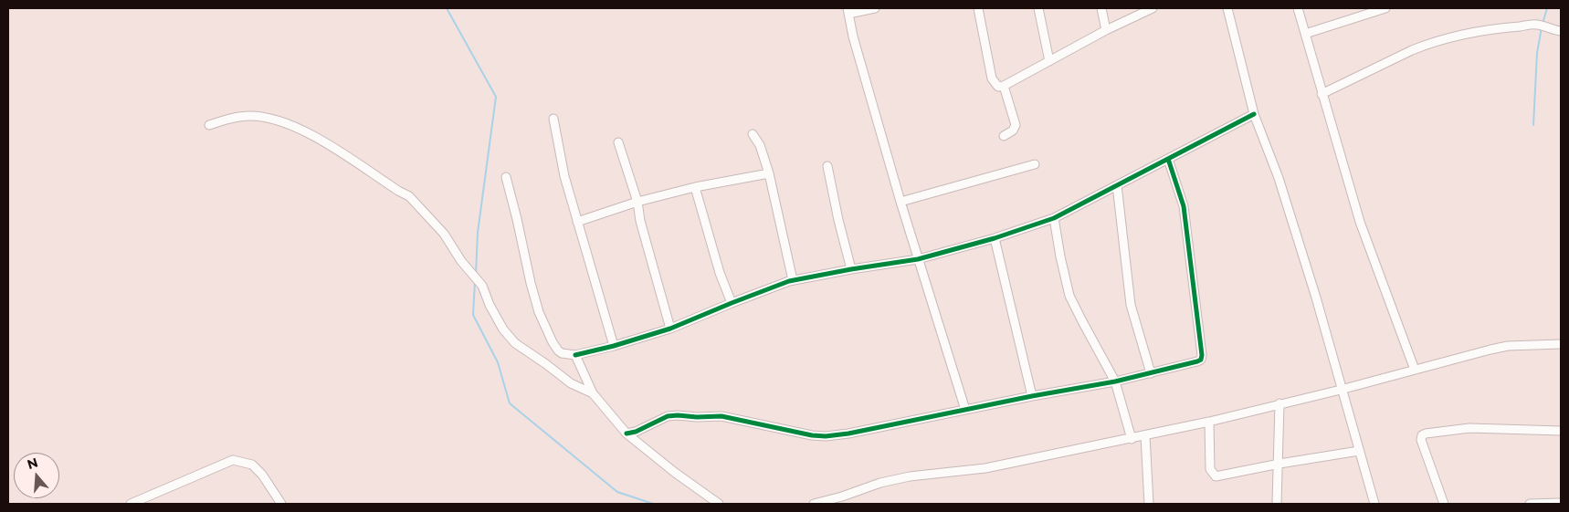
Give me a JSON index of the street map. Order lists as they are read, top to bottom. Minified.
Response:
{"north":"top"}
